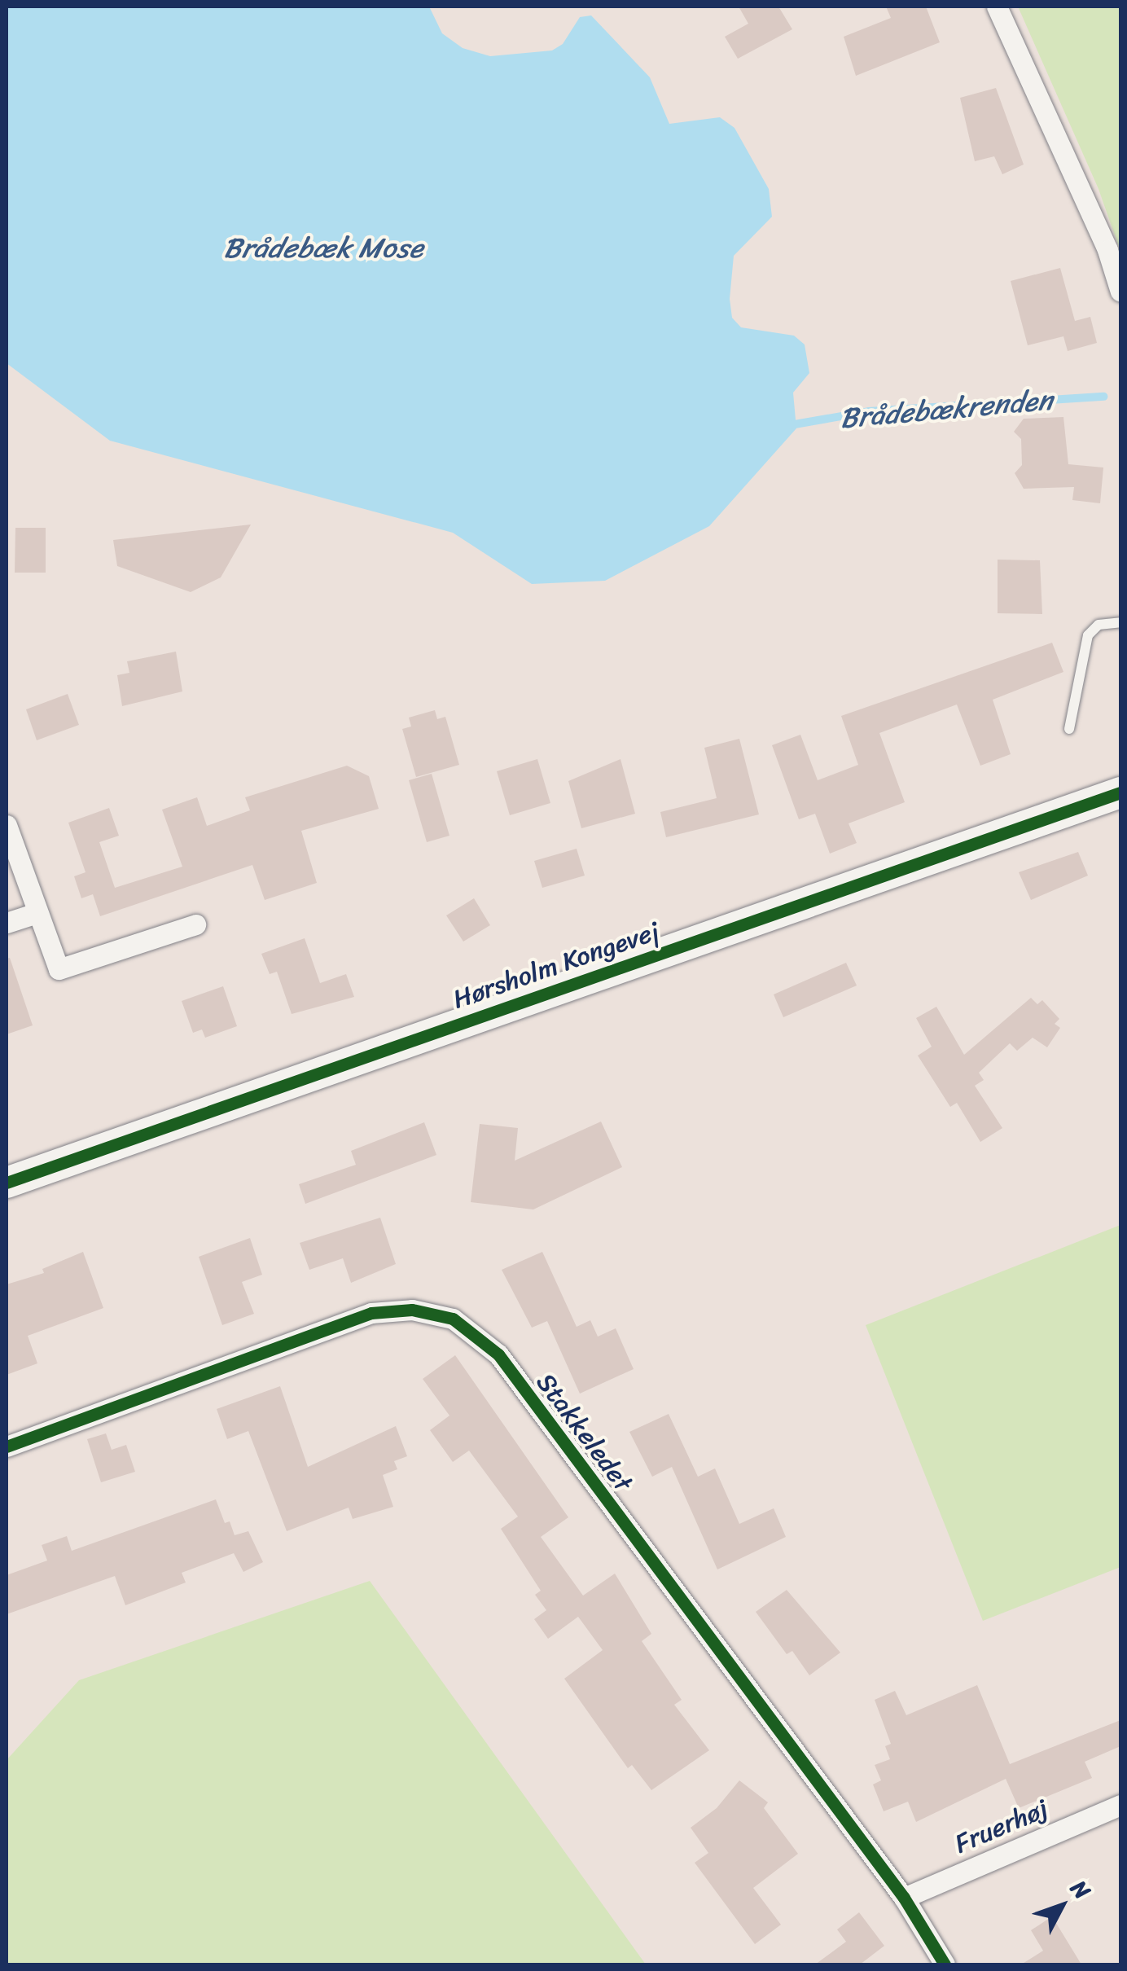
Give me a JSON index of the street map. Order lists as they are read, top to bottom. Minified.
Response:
{"streets":{"main road":["Hørsholm Kongevej"],"street":["Stakkeledet","Fruerhøj"]},"crossings":[["Stakkeledet","Fruerhøj"]],"water":["Brådebæk Mose","Brådebækrenden"],"north":"top right"}
